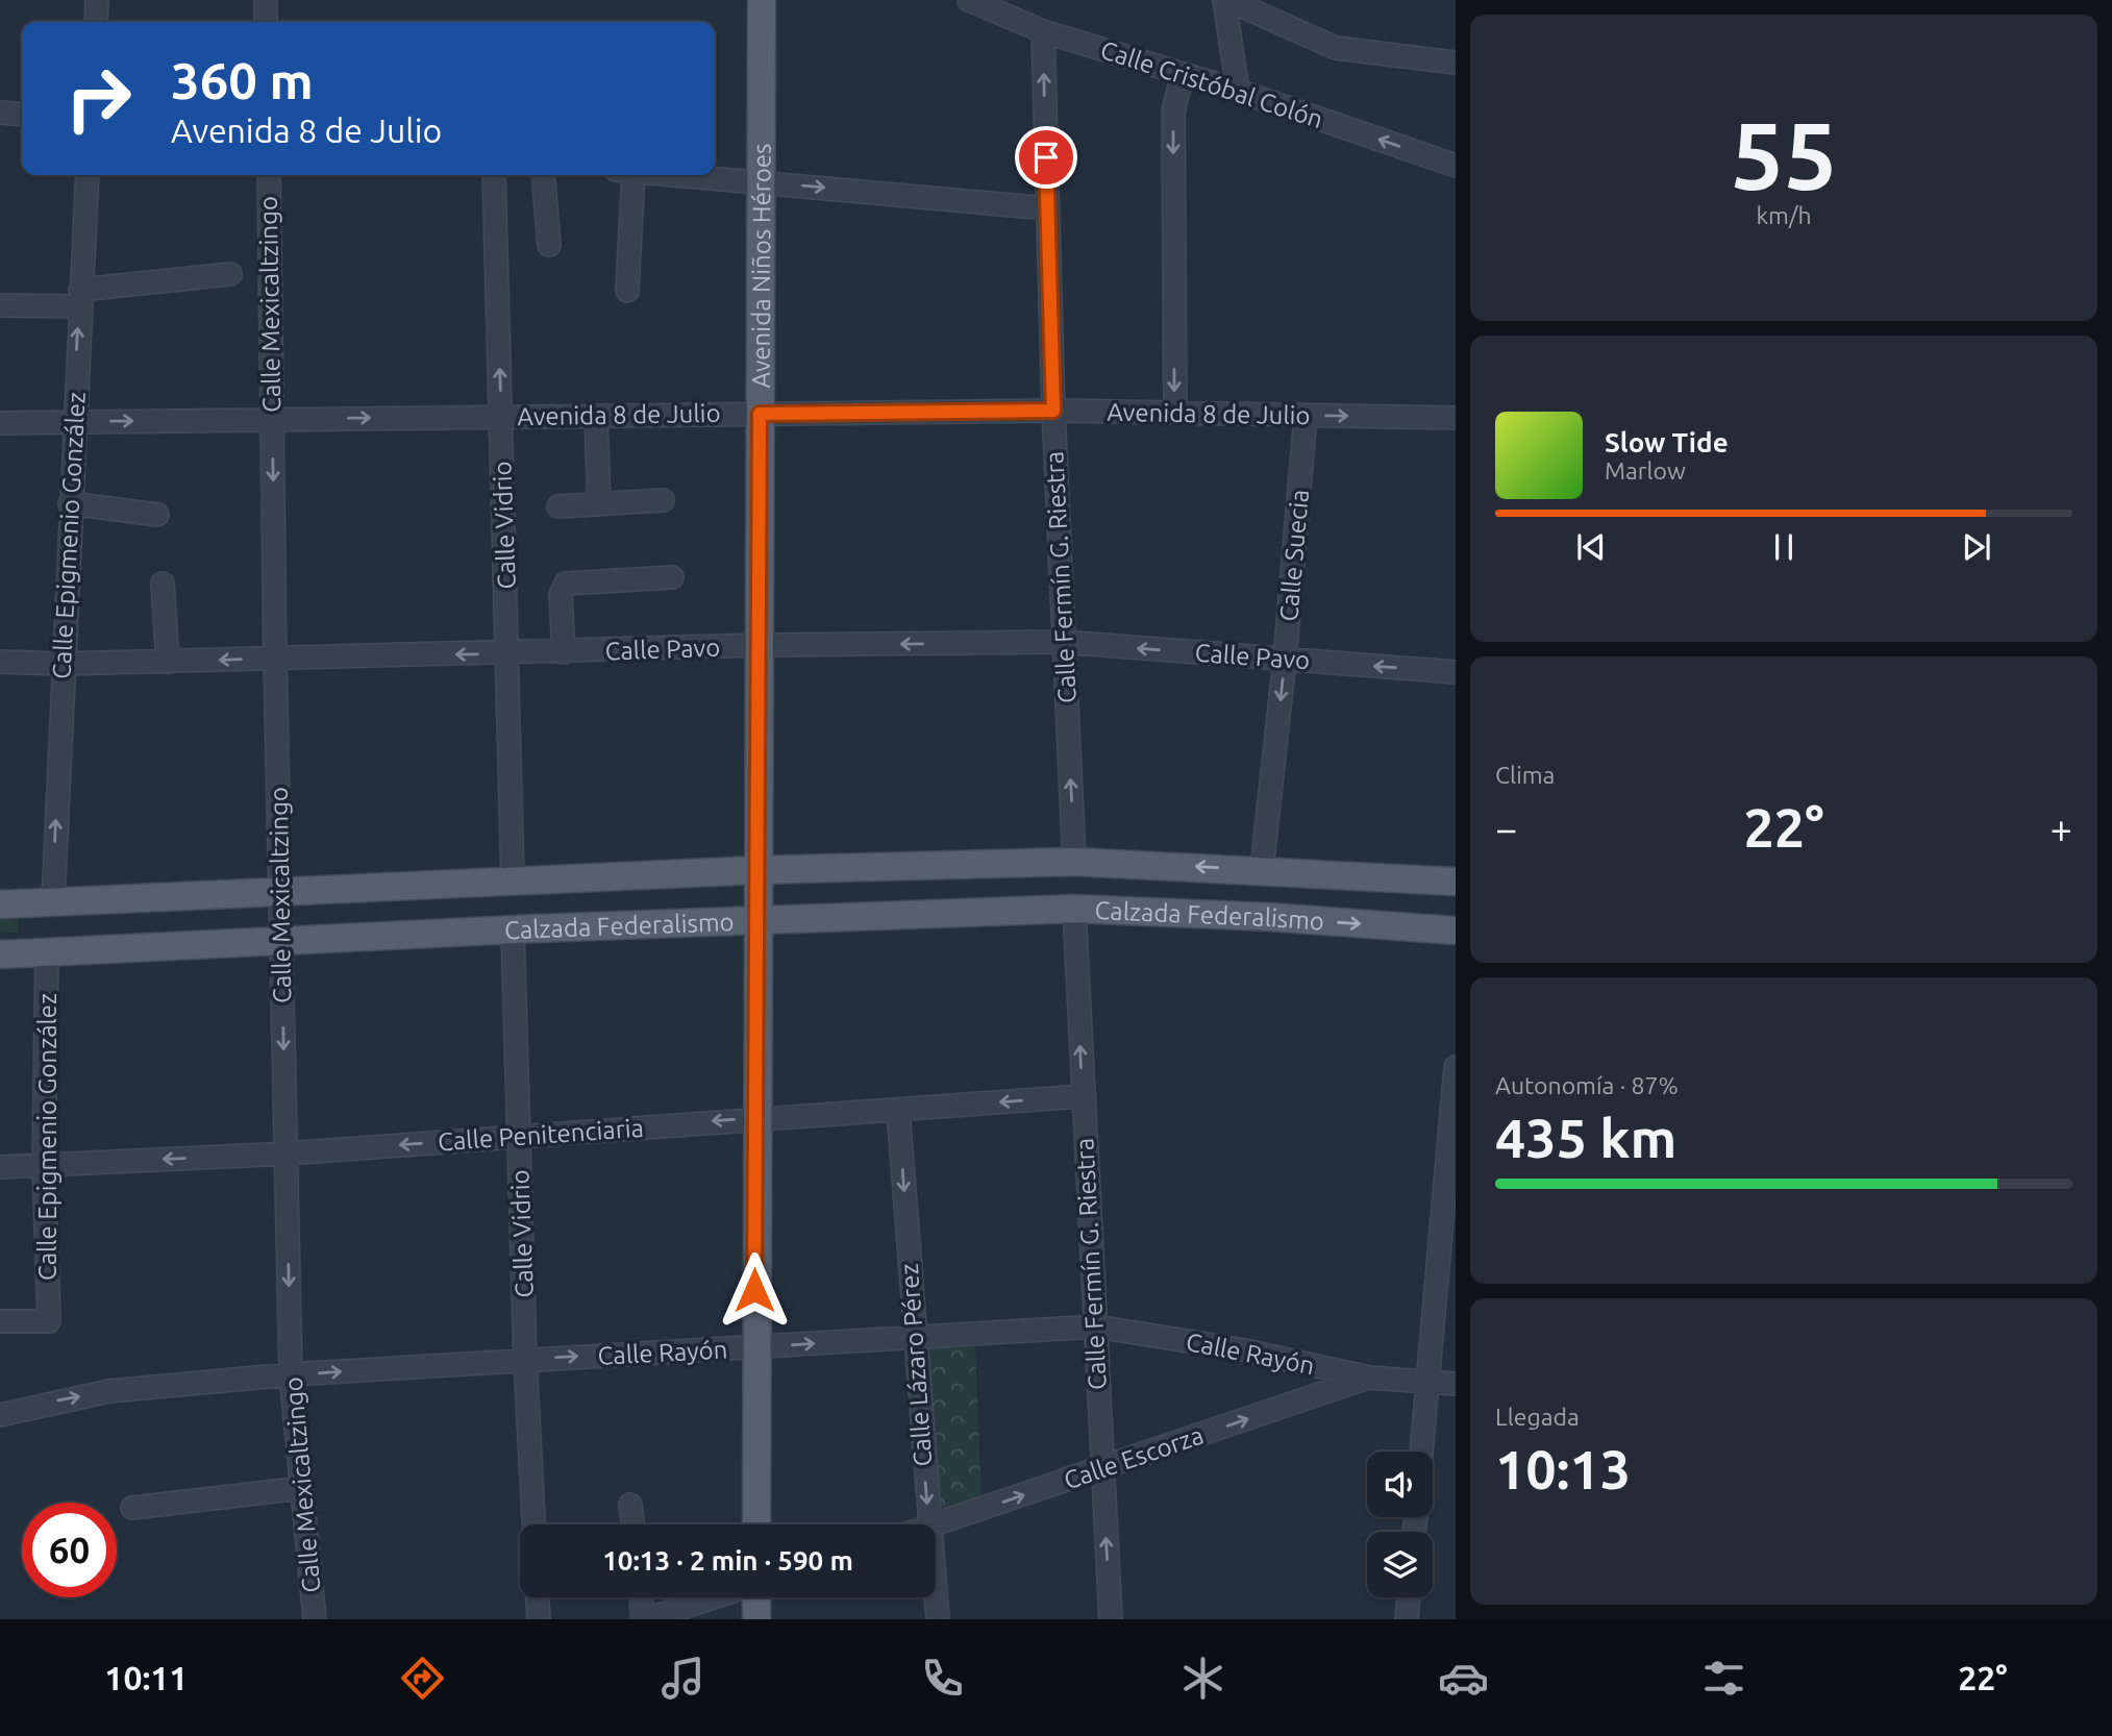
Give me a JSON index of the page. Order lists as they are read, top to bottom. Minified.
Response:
{"streets":{"main road":["Avenida Niños Héroes","Calzada Federalismo"],"street":["Calle Cristóbal Colón","Calle Mexicaltzingo","Avenida 8 de Julio","Calle Vidrio","Calle Epigmenio González","Calle Suecia","Calle Fermín G. Riestra","Calle Pavo","Calle Penitenciaria","Calle Rayón","Calle Lázaro Pérez","Calle Escorza"]},"crossings":[["Calle Cristóbal Colón","Calle Fermín G. Riestra"],["Avenida Niños Héroes","Avenida 8 de Julio"],["Avenida Niños Héroes","Calle Pavo"],["Avenida Niños Héroes","Calzada Federalismo"],["Avenida Niños Héroes","Calle Penitenciaria"],["Avenida Niños Héroes","Calle Rayón"],["Calle Mexicaltzingo","Avenida 8 de Julio"],["Calle Mexicaltzingo","Calle Pavo"],["Calle Mexicaltzingo","Calzada Federalismo"],["Calle Mexicaltzingo","Calle Penitenciaria"],["Calle Mexicaltzingo","Calle Rayón"],["Avenida 8 de Julio","Calle Vidrio"],["Avenida 8 de Julio","Calle Epigmenio González"],["Avenida 8 de Julio","Calle Suecia"],["Avenida 8 de Julio","Calle Fermín G. Riestra"],["Calle Vidrio","Calle Pavo"],["Calle Vidrio","Calzada Federalismo"],["Calle Vidrio","Calle Penitenciaria"],["Calle Vidrio","Calle Rayón"],["Calle Epigmenio González","Calle Pavo"],["Calle Epigmenio González","Calzada Federalismo"],["Calle Epigmenio González","Calle Penitenciaria"],["Calle Suecia","Calle Pavo"],["Calle Suecia","Calzada Federalismo"],["Calle Fermín G. Riestra","Calle Pavo"],["Calle Fermín G. Riestra","Calzada Federalismo"],["Calle Fermín G. Riestra","Calle Penitenciaria"],["Calle Fermín G. Riestra","Calle Rayón"],["Calle Fermín G. Riestra","Calle Escorza"],["Calle Penitenciaria","Calle Lázaro Pérez"],["Calle Rayón","Calle Lázaro Pérez"],["Calle Rayón","Calle Escorza"]],"one_way":["Calle Mexicaltzingo","Calle Suecia","Calle Fermín G. Riestra","Calle Pavo","Calle Penitenciaria","Calle Rayón","Calle Lázaro Pérez","Calle Escorza"],"page":{"tile":[["55","km/h"],"Clima",["Autonomía · 87%","435 km"],["Llegada","10:13"]],"turn":["360 m","Avenida 8 de Julio"],"song":["Slow Tide","Marlow"],"heat":["−","22°","+"],"limit":"60","trip":"10:13 · 2 min · 590 m","tabs":["10:11","22°"]}}
